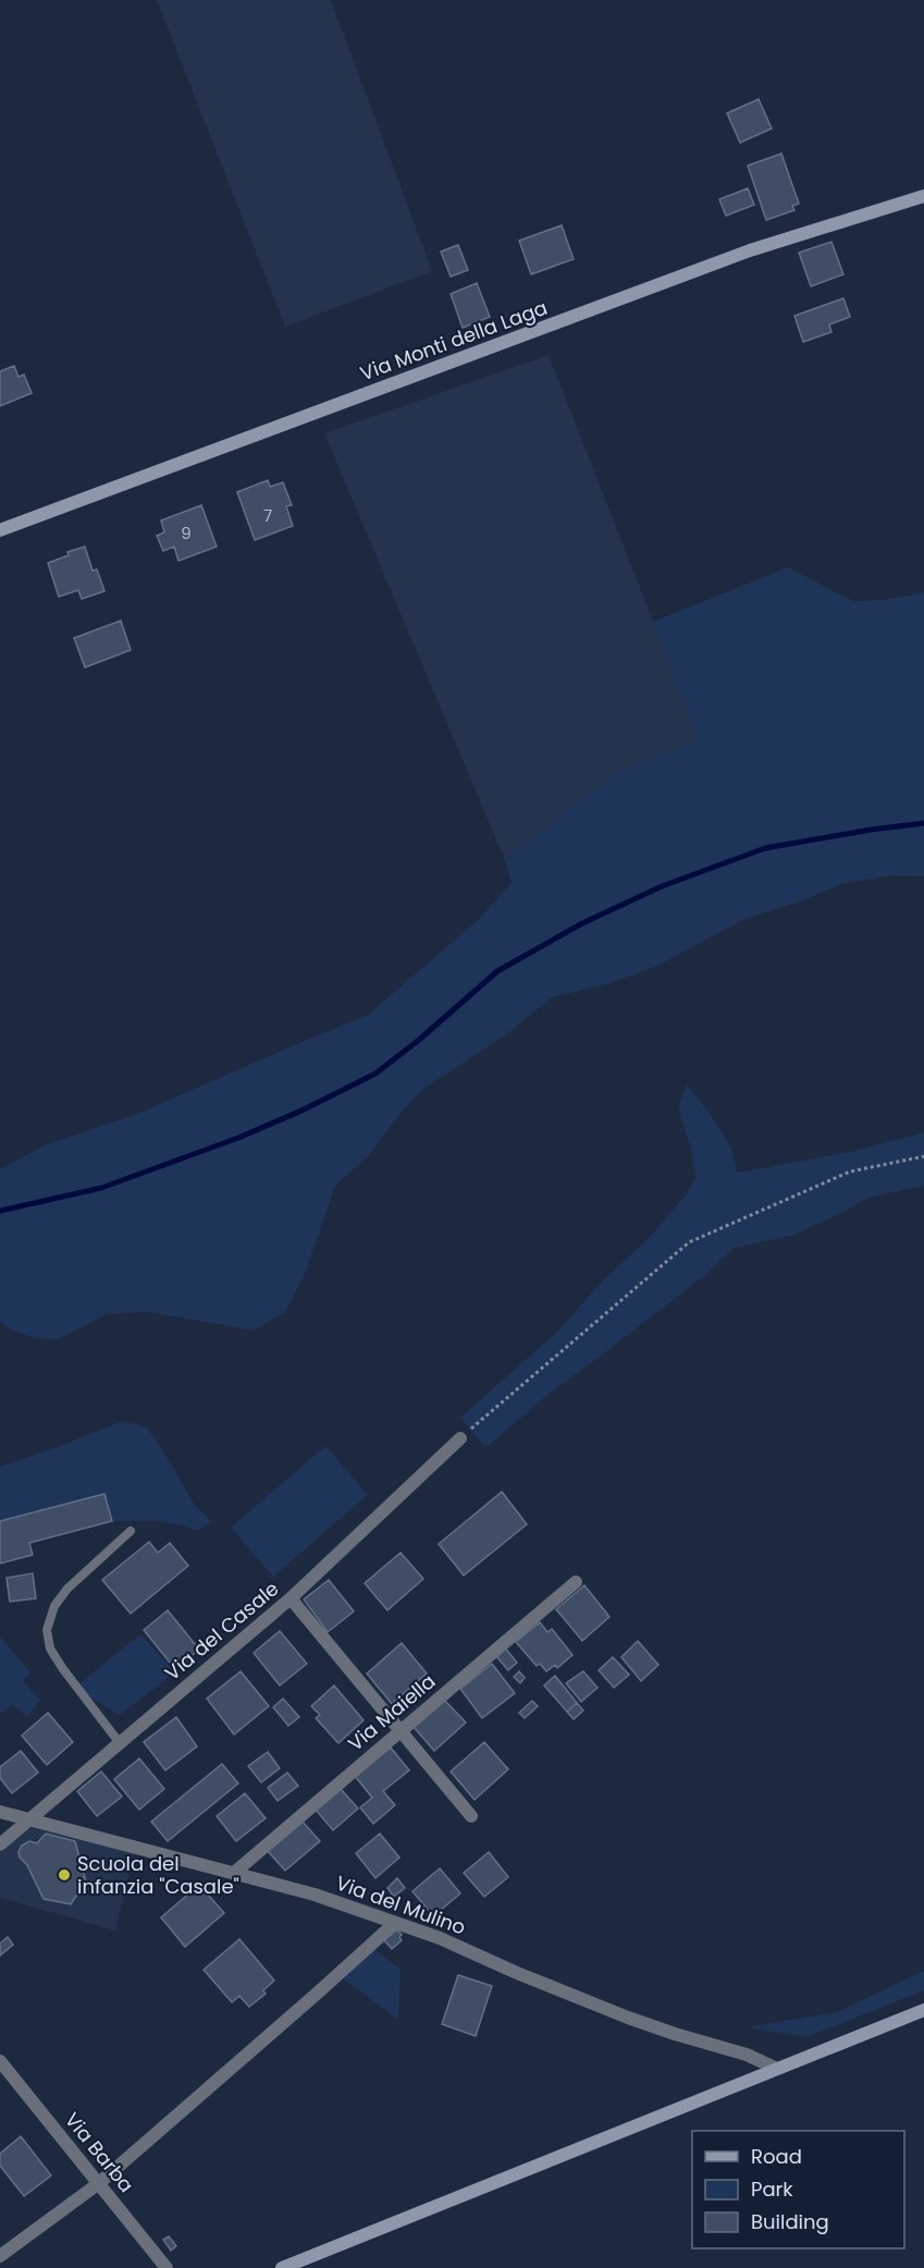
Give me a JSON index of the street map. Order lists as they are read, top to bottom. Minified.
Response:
{"streets":{"street":["Via Monti della Laga","Via del Casale","Via Maiella","Via del Mulino","Via Barba"]},"crossings":[["Via del Casale","Via del Mulino"],["Via Maiella","Via del Mulino"]],"places":["Scuola del infanzia \"Casale\""],"house_numbers":["7","9"],"legend":["Road","Park","Building"]}
